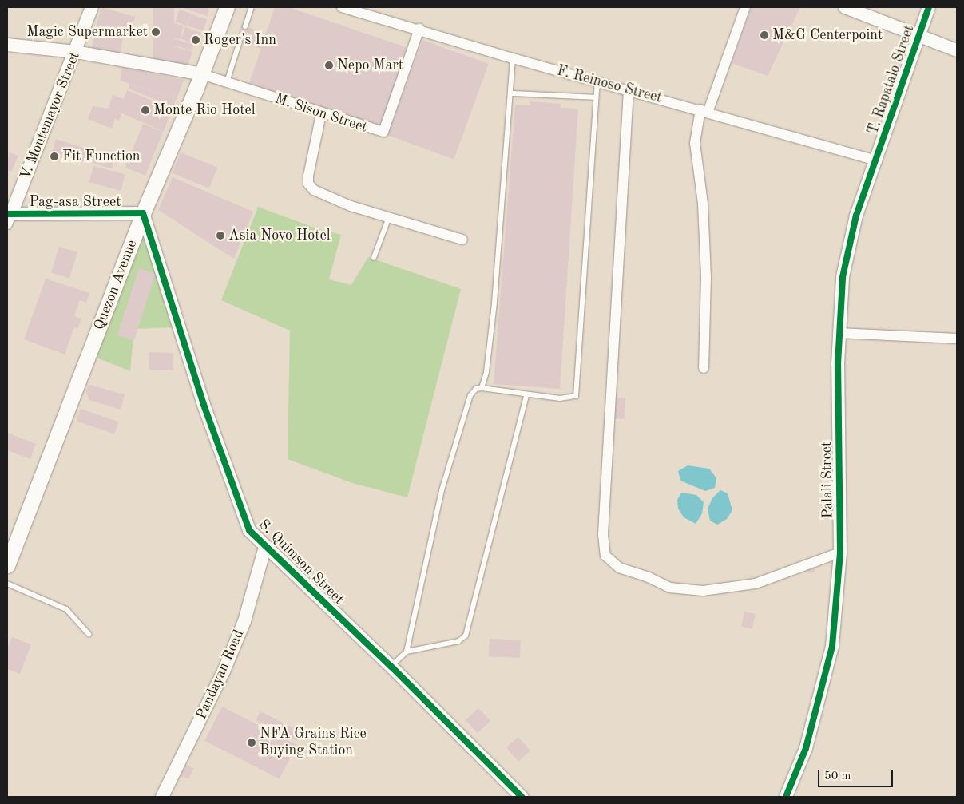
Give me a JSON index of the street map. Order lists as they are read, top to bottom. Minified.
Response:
{"streets":{"main road":["Quezon Avenue"],"street":["T. Rapatalo Street","F. Reinoso Street","M. Sison Street","V. Montemayor Street","Pag-asa Street","Palali Street","S. Quimson Street","Pandayan Road"]},"crossings":[["T. Rapatalo Street","F. Reinoso Street"],["T. Rapatalo Street","Palali Street"],["F. Reinoso Street","M. Sison Street"],["F. Reinoso Street","Palali Street"],["M. Sison Street","Quezon Avenue"],["V. Montemayor Street","Pag-asa Street"],["Pag-asa Street","Quezon Avenue"],["Pag-asa Street","S. Quimson Street"],["Quezon Avenue","S. Quimson Street"],["S. Quimson Street","Pandayan Road"]],"places":["Magic Supermarket","M&G Centerpoint","Roger's Inn","Nepo Mart","Monte Rio Hotel","Fit Function","Asia Novo Hotel","NFA Grains Rice Buying Station"],"scale_bar":"50 m"}
